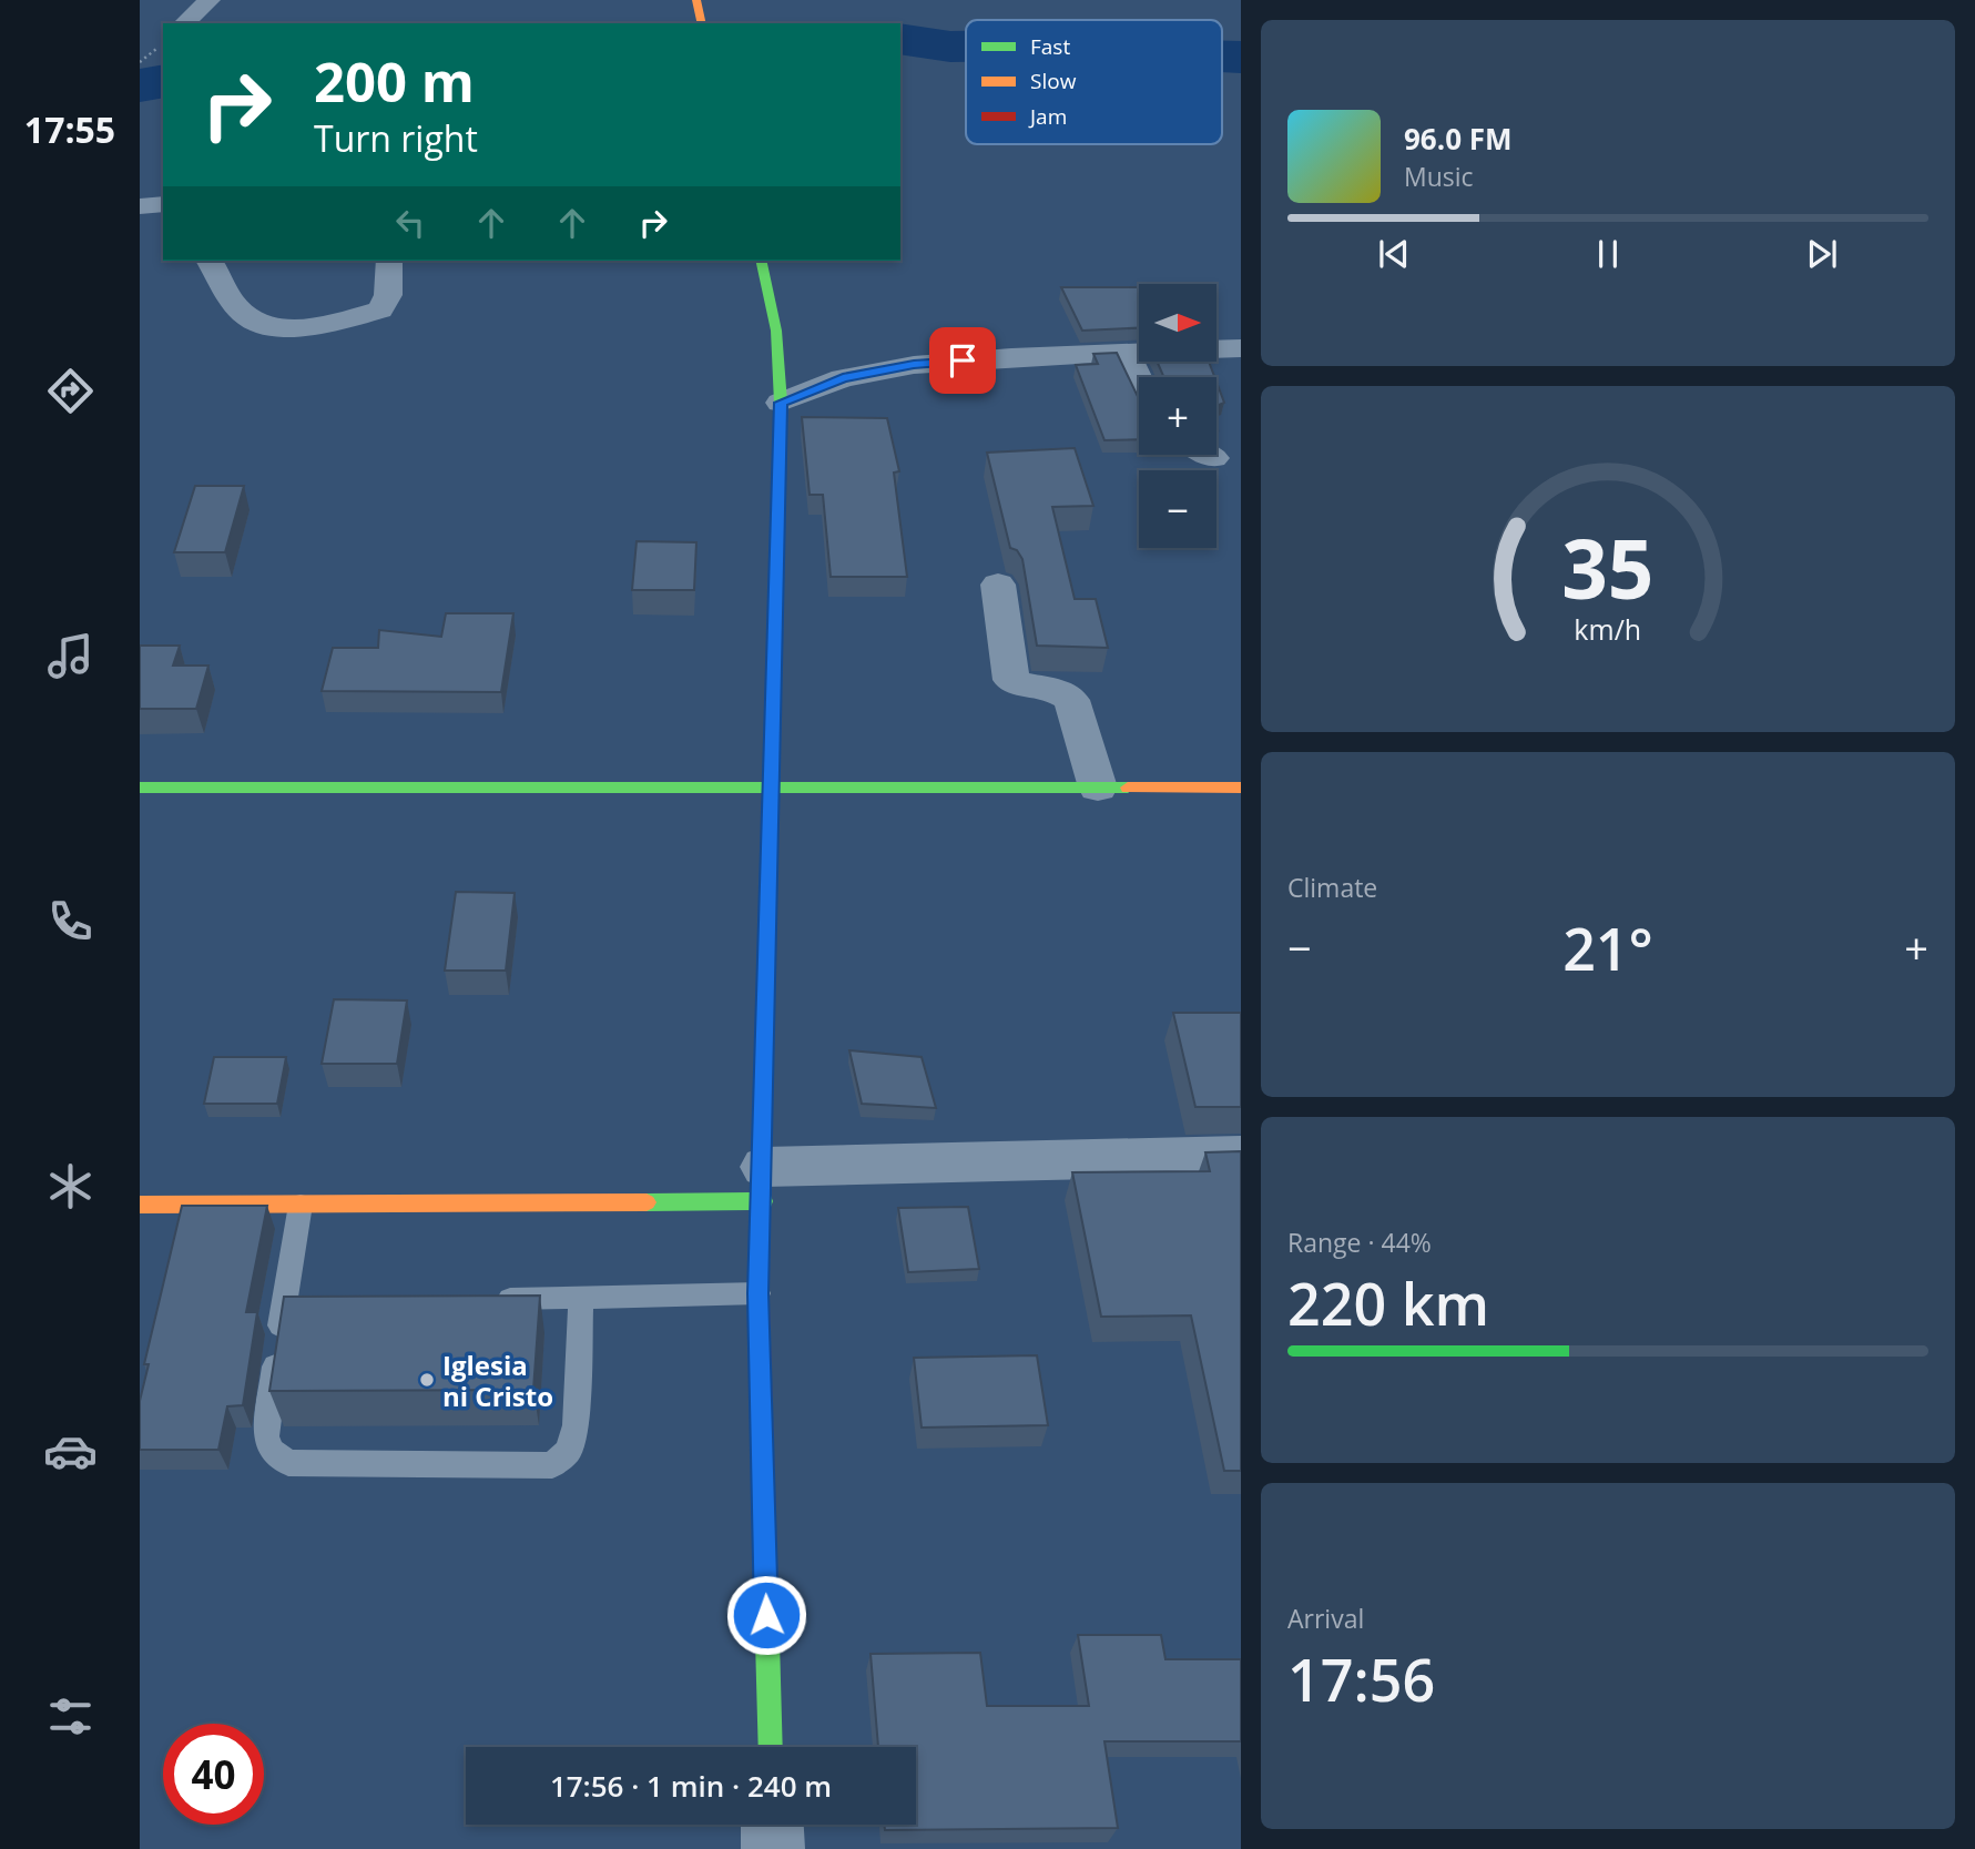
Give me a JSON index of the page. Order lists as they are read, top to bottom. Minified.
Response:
{"places":["Iglesia ni Cristo"],"legend":["Fast","Slow","Jam"],"north":"right","page":{"tabs":"17:55","turn":["200 m","Turn right"],"song":["96.0 FM","Music"],"map_buttons":["+","−"],"tile":["Climate",["Range · 44%","220 km"],["Arrival","17:56"]],"heat":["−","21°","+"],"limit":"40","trip":"17:56 · 1 min · 240 m","gauge":["35","km/h"]}}
